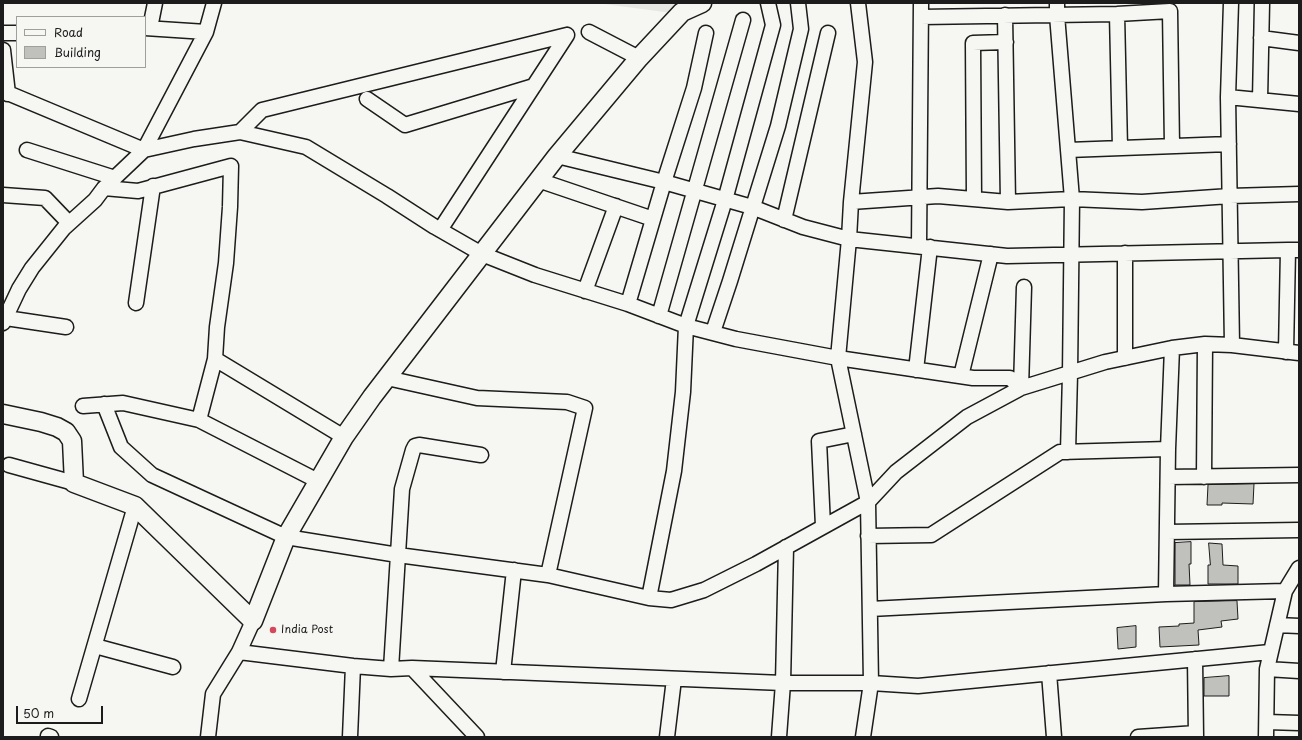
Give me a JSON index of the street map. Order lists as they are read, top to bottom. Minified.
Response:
{"places":["India Post"],"legend":["Road","Building"],"scale_bar":"50 m"}
